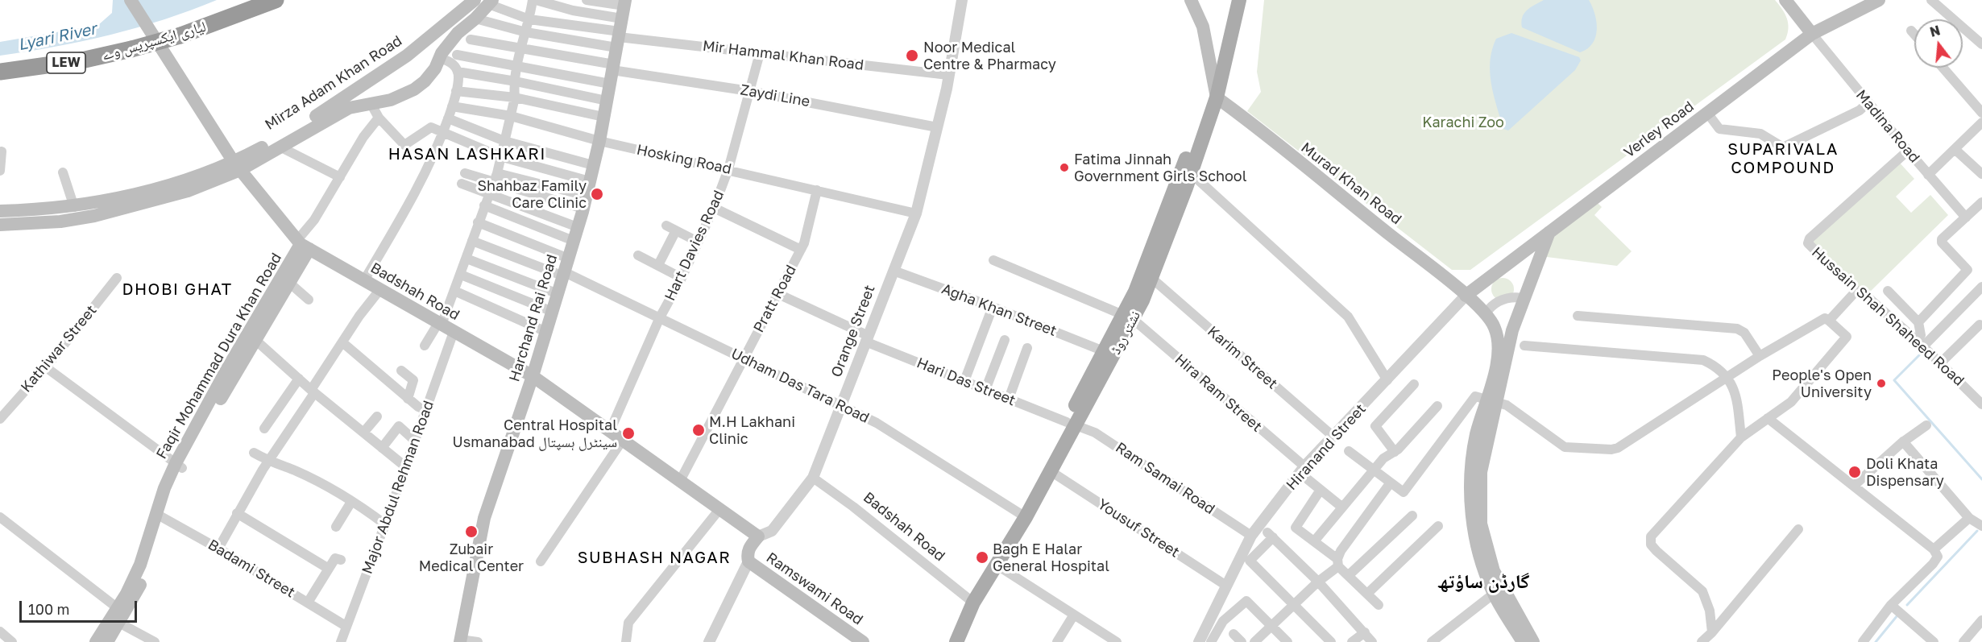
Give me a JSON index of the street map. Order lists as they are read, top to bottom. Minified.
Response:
{"streets":{"highway":["لیاری ایکسپریس وے","LEW"],"main road":["Mirza Adam Khan Road","Verley Road","Murad Khan Road","Badshah Road","Harchand Rai Road","Orange Street","نشتر روڈ","Faqir Mohammad Dura Khan Road","Ramswami Road"],"street":["Mir Hammal Khan Road","Zaydi Line","Madina Road","Hosking Road","Hart Davies Road","Pratt Road","Agha Khan Street","Hussain Shah Shaheed Road","Kathiwar Street","Karim Street","Hari Das Street","Udham Das Tara Road","Hira Ram Street","Hiranand Street","Ram Samai Road","Major Abdul Rehman Road","Yousuf Street","Badami Street"]},"crossings":[["Mir Hammal Khan Road","Hart Davies Road"],["Mir Hammal Khan Road","Harchand Rai Road"],["Mir Hammal Khan Road","Orange Street"],["Mirza Adam Khan Road","Badshah Road"],["Zaydi Line","Hart Davies Road"],["Zaydi Line","Harchand Rai Road"],["Zaydi Line","Orange Street"],["Madina Road","Verley Road"],["Madina Road","Hussain Shah Shaheed Road"],["Verley Road","Murad Khan Road"],["Verley Road","Hiranand Street"],["Hosking Road","Hart Davies Road"],["Hosking Road","Pratt Road"],["Hosking Road","Harchand Rai Road"],["Hosking Road","Orange Street"],["Murad Khan Road","نشتر روڈ"],["Murad Khan Road","Hiranand Street"],["Hart Davies Road","Badshah Road"],["Hart Davies Road","Udham Das Tara Road"],["Badshah Road","Pratt Road"],["Badshah Road","Harchand Rai Road"],["Badshah Road","Orange Street"],["Badshah Road","نشتر روڈ"],["Badshah Road","Faqir Mohammad Dura Khan Road"],["Badshah Road","Major Abdul Rehman Road"],["Pratt Road","Hari Das Street"],["Pratt Road","Udham Das Tara Road"],["Agha Khan Street","Orange Street"],["Agha Khan Street","نشتر روڈ"],["Harchand Rai Road","Udham Das Tara Road"],["Orange Street","Hari Das Street"],["Orange Street","Udham Das Tara Road"],["Orange Street","Ramswami Road"],["نشتر روڈ","Karim Street"],["نشتر روڈ","Hari Das Street"],["نشتر روڈ","Udham Das Tara Road"],["نشتر روڈ","Hira Ram Street"],["نشتر روڈ","Ram Samai Road"],["نشتر روڈ","Yousuf Street"],["Faqir Mohammad Dura Khan Road","Badami Street"],["Karim Street","Hiranand Street"],["Hari Das Street","Ram Samai Road"],["Hira Ram Street","Hiranand Street"],["Hiranand Street","Ram Samai Road"],["Hiranand Street","Yousuf Street"],["Major Abdul Rehman Road","Badami Street"]],"districts":["SUPARIVALA COMPOUND","HASAN LASHKARI","DHOBI GHAT","SUBHASH NAGAR","گارڈن ساؤتھ"],"water":["Lyari River"],"parks":["Karachi Zoo"],"places":["Noor Medical Centre & Pharmacy","Fatima Jinnah Government Girls School","Shahbaz Family Care Clinic","People's Open University","M.H Lakhani Clinic","Central Hospital Usmanabad سینٹرل ہسپتال","Doli Khata Dispensary","Zubair Medical Center","Bagh E Halar General Hospital"],"scale_bar":"100 m","north":"top"}
